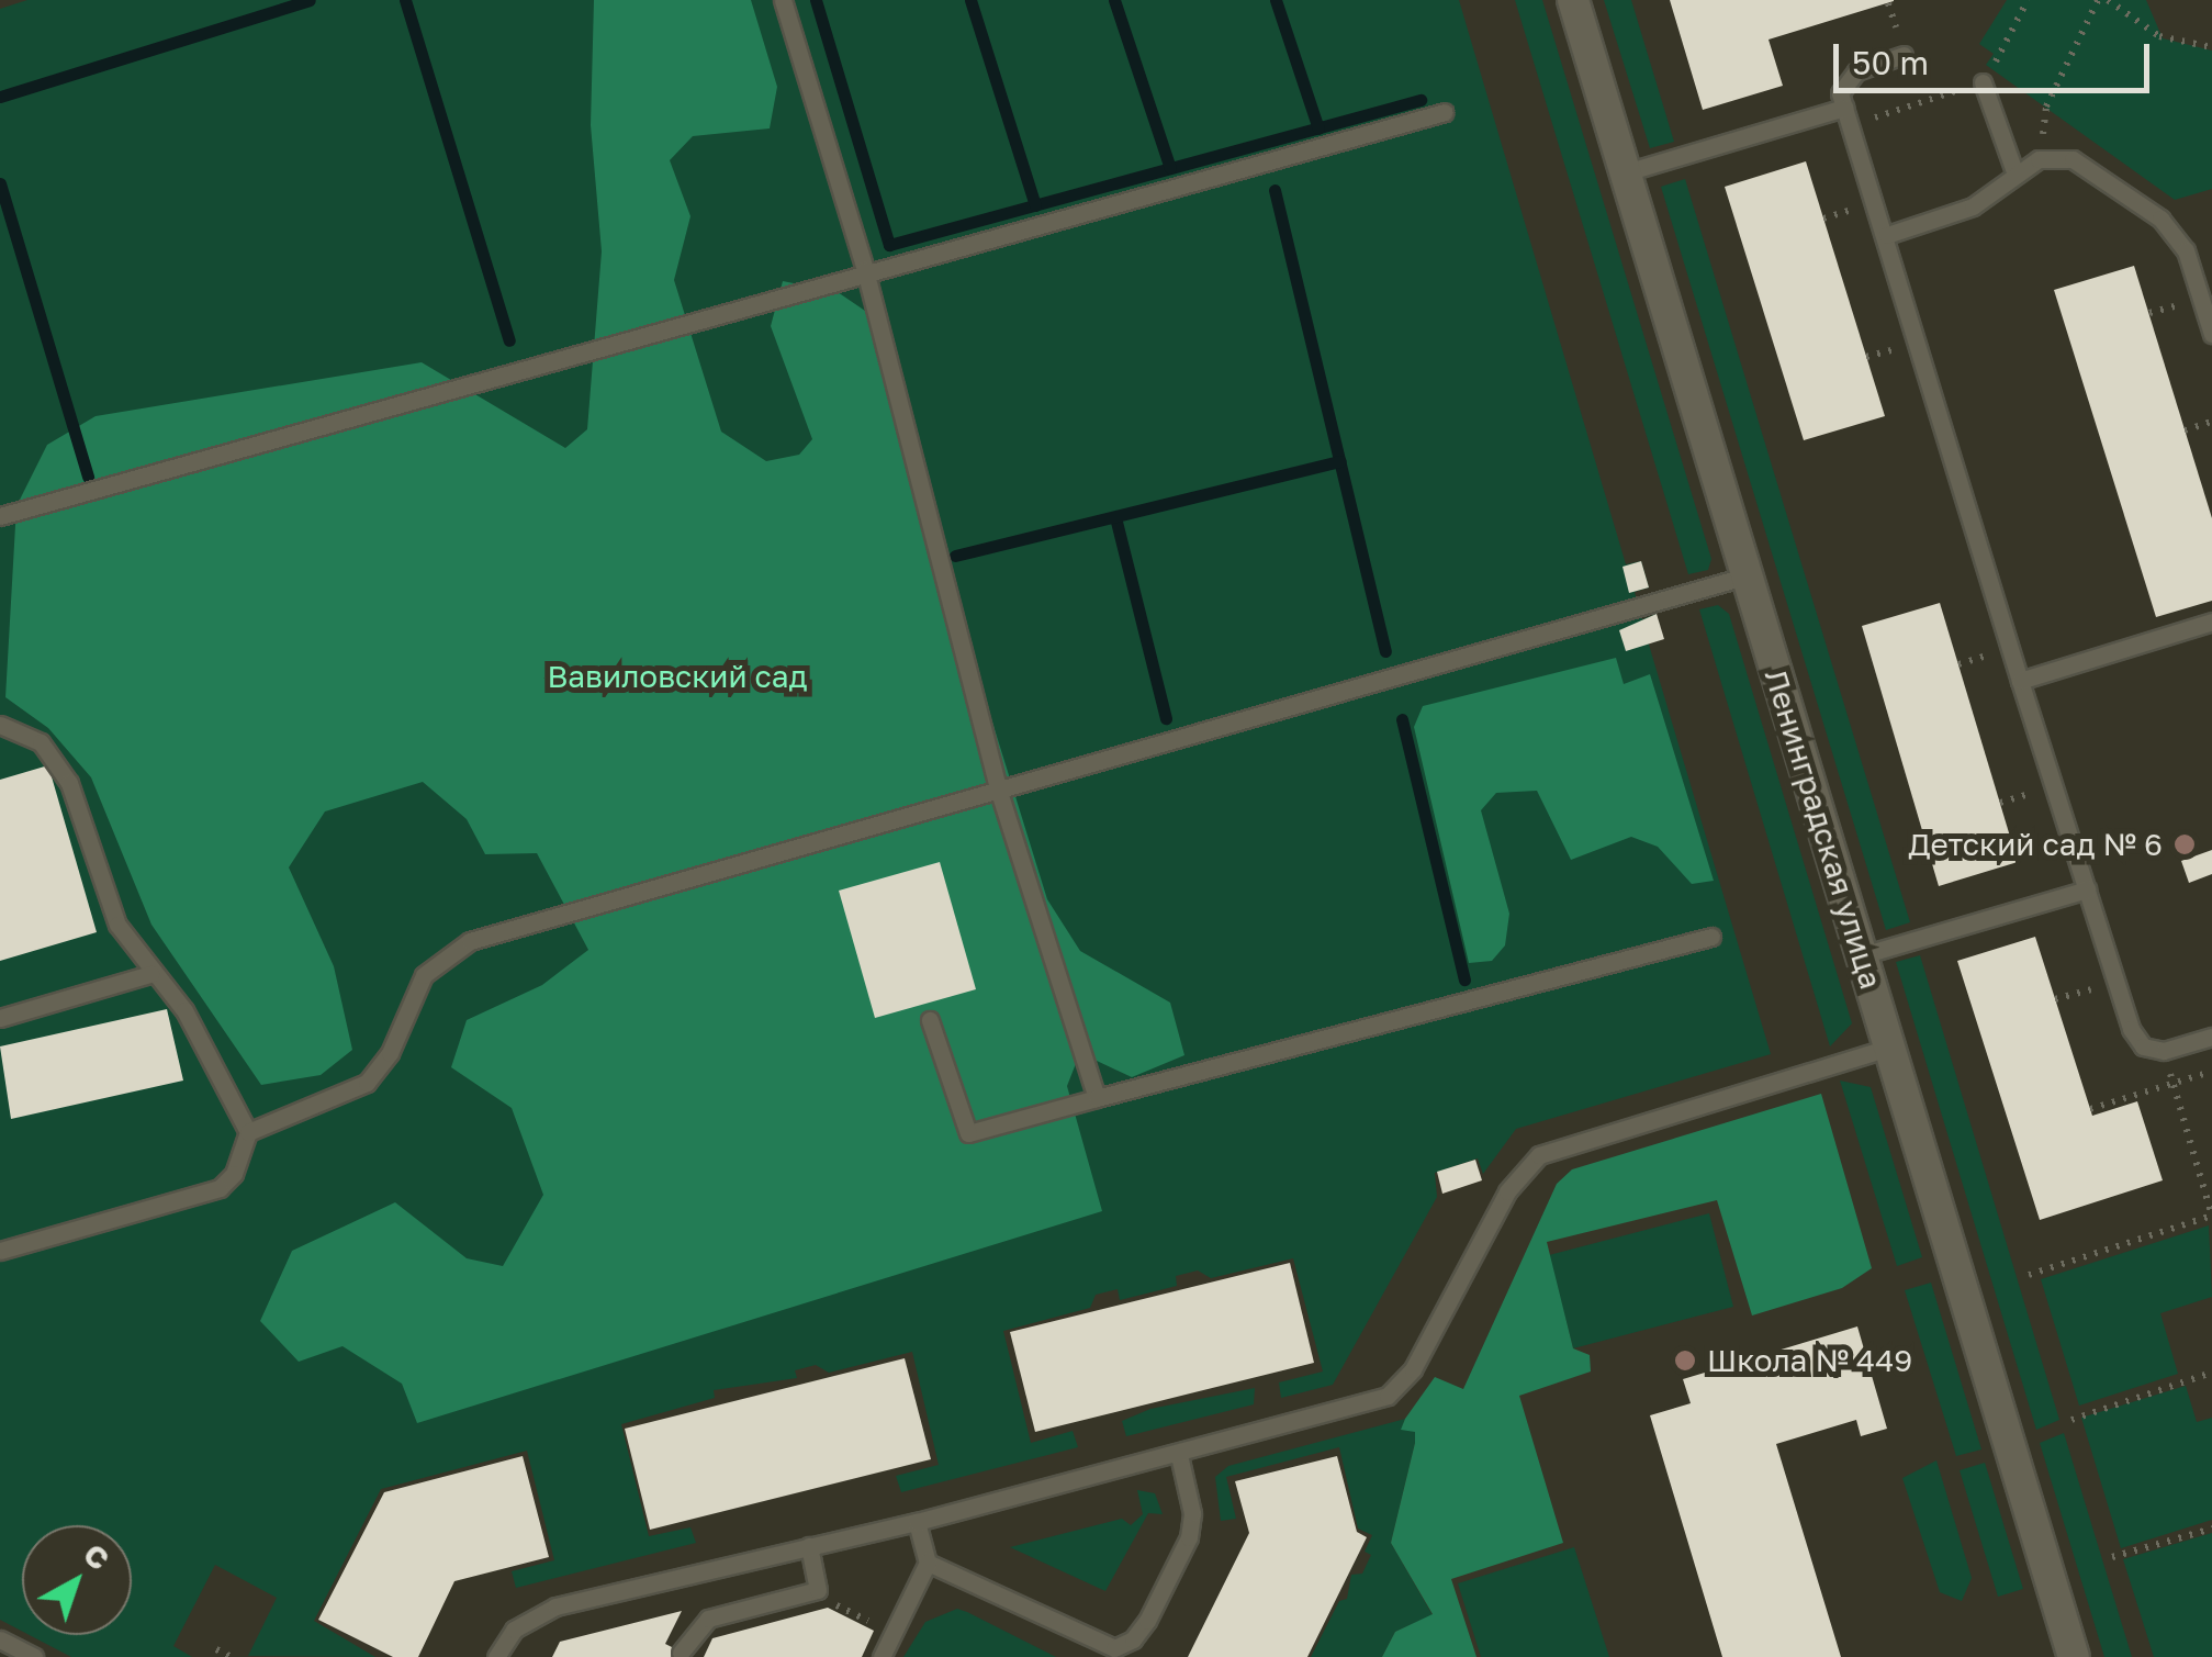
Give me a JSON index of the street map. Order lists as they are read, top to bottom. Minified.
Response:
{"streets":{"street":["Ленинградская улица"]},"parks":["Вавиловский сад"],"places":["Детский сад № 6","Школа № 449"],"scale_bar":"50 m","north":"top right"}
